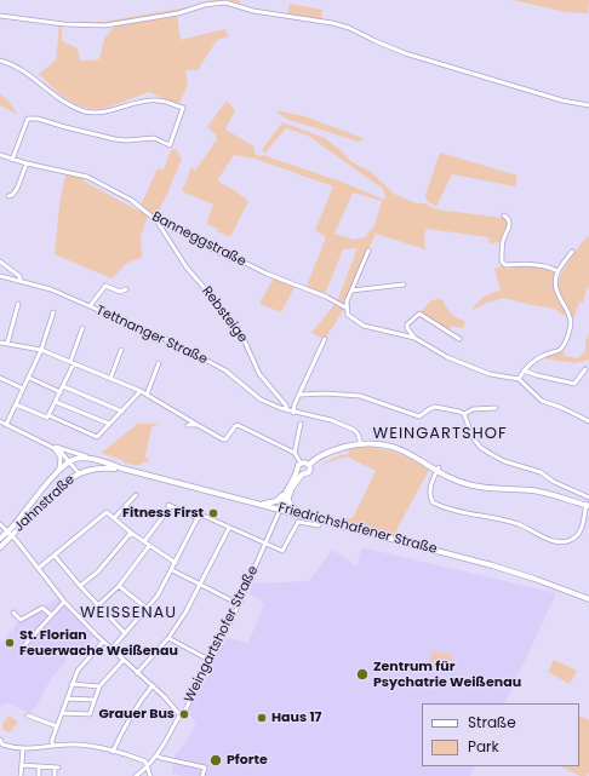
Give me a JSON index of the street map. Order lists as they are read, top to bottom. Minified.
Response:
{"streets":{"main road":["Jahnstraße","Friedrichshafener Straße"],"street":["Banneggstraße","Rebsteige","Tettnanger Straße","Weingartshofer Straße"]},"crossings":[["Banneggstraße","Rebsteige"],["Rebsteige","Tettnanger Straße"],["Jahnstraße","Friedrichshafener Straße"],["Friedrichshafener Straße","Weingartshofer Straße"]],"districts":["WEINGARTSHOF","WEISSENAU"],"places":["Fitness First","St. Florian Feuerwache Weißenau","Zentrum für Psychatrie Weißenau","Grauer Bus","Haus 17","Pforte"],"legend":["Straße","Park"]}
